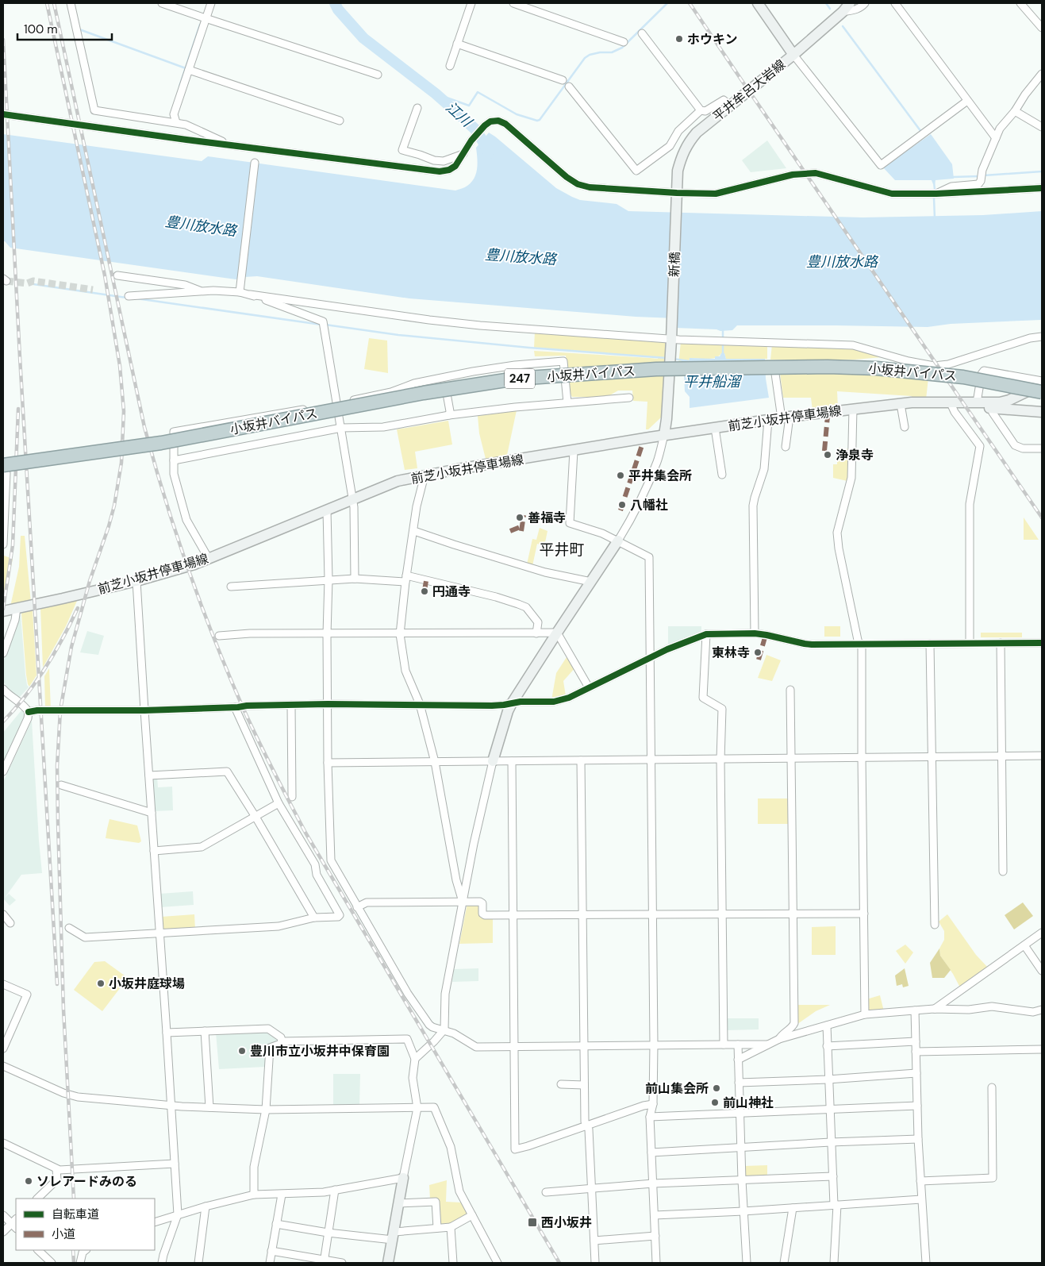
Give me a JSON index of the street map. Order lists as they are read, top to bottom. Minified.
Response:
{"streets":{"highway":["小坂井バイパス","247"],"main road":["平井牟呂大岩線","新橋","前芝小坂井停車場線"]},"crossings":[["平井牟呂大岩線","新橋"]],"districts":["平井町"],"water":["江川","豊川放水路","平井船溜"],"places":{"other":["ホウキン","浄泉寺","平井集会所","八幡社","善福寺","円通寺","東林寺","小坂井庭球場","豊川市立小坂井中保育園","前山集会所","前山神社","ソレアードみのる"],"transit":["西小坂井"]},"legend":["自転車道","小道"],"scale_bar":"100 m"}
